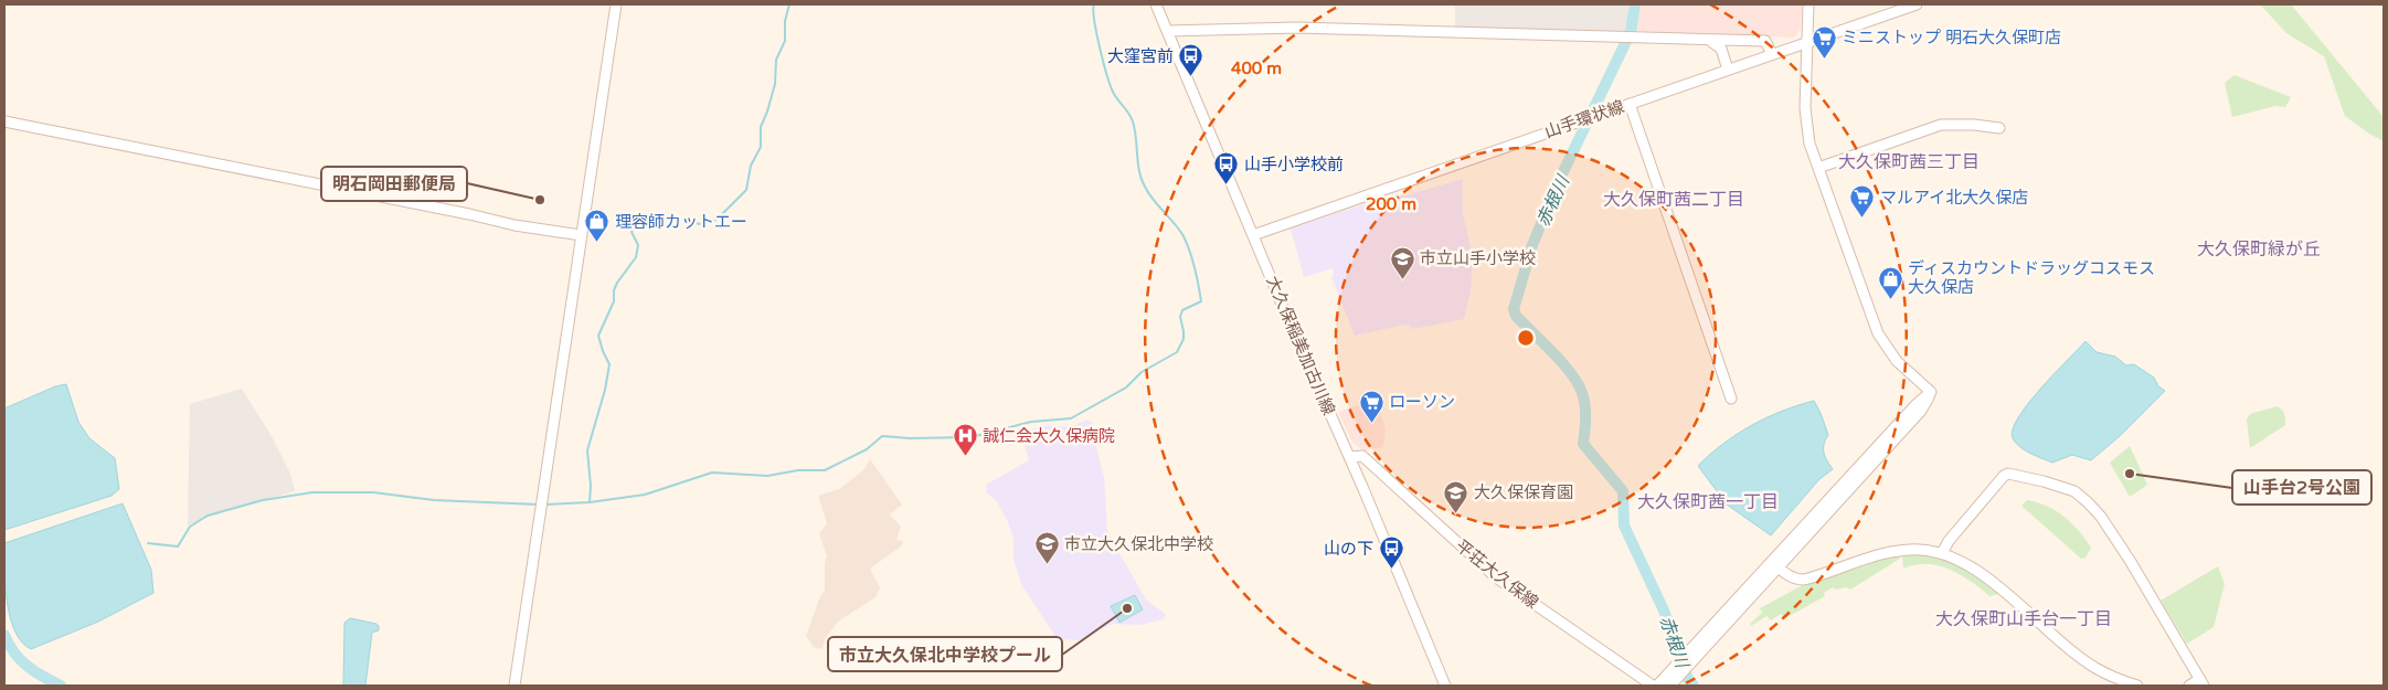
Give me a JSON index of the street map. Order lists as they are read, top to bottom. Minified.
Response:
{"streets":{"street":["山手環状線","大久保稲美加古川線","平荘大久保線"]},"crossings":[["山手環状線","大久保稲美加古川線"],["大久保稲美加古川線","平荘大久保線"]],"districts":["大久保町茜三丁目","大久保町茜二丁目","大久保町緑が丘","大久保町茜一丁目","大久保町山手台一丁目"],"water":["赤根川"],"places":{"supermarket":["ミニストップ 明石大久保町店","マルアイ北大久保店","ローソン"],"bus stop":["大窪宮前","山手小学校前","山の下"],"other":["明石岡田郵便局","山手台2号公園","市立大久保北中学校プール"],"shop":["理容師カットエー","ディスカウントドラッグコスモス 大久保店"],"school or university":["市立山手小学校","大久保保育園","市立大久保北中学校"],"hospital":["誠仁会大久保病院"]},"rings":["400 m","200 m"]}
